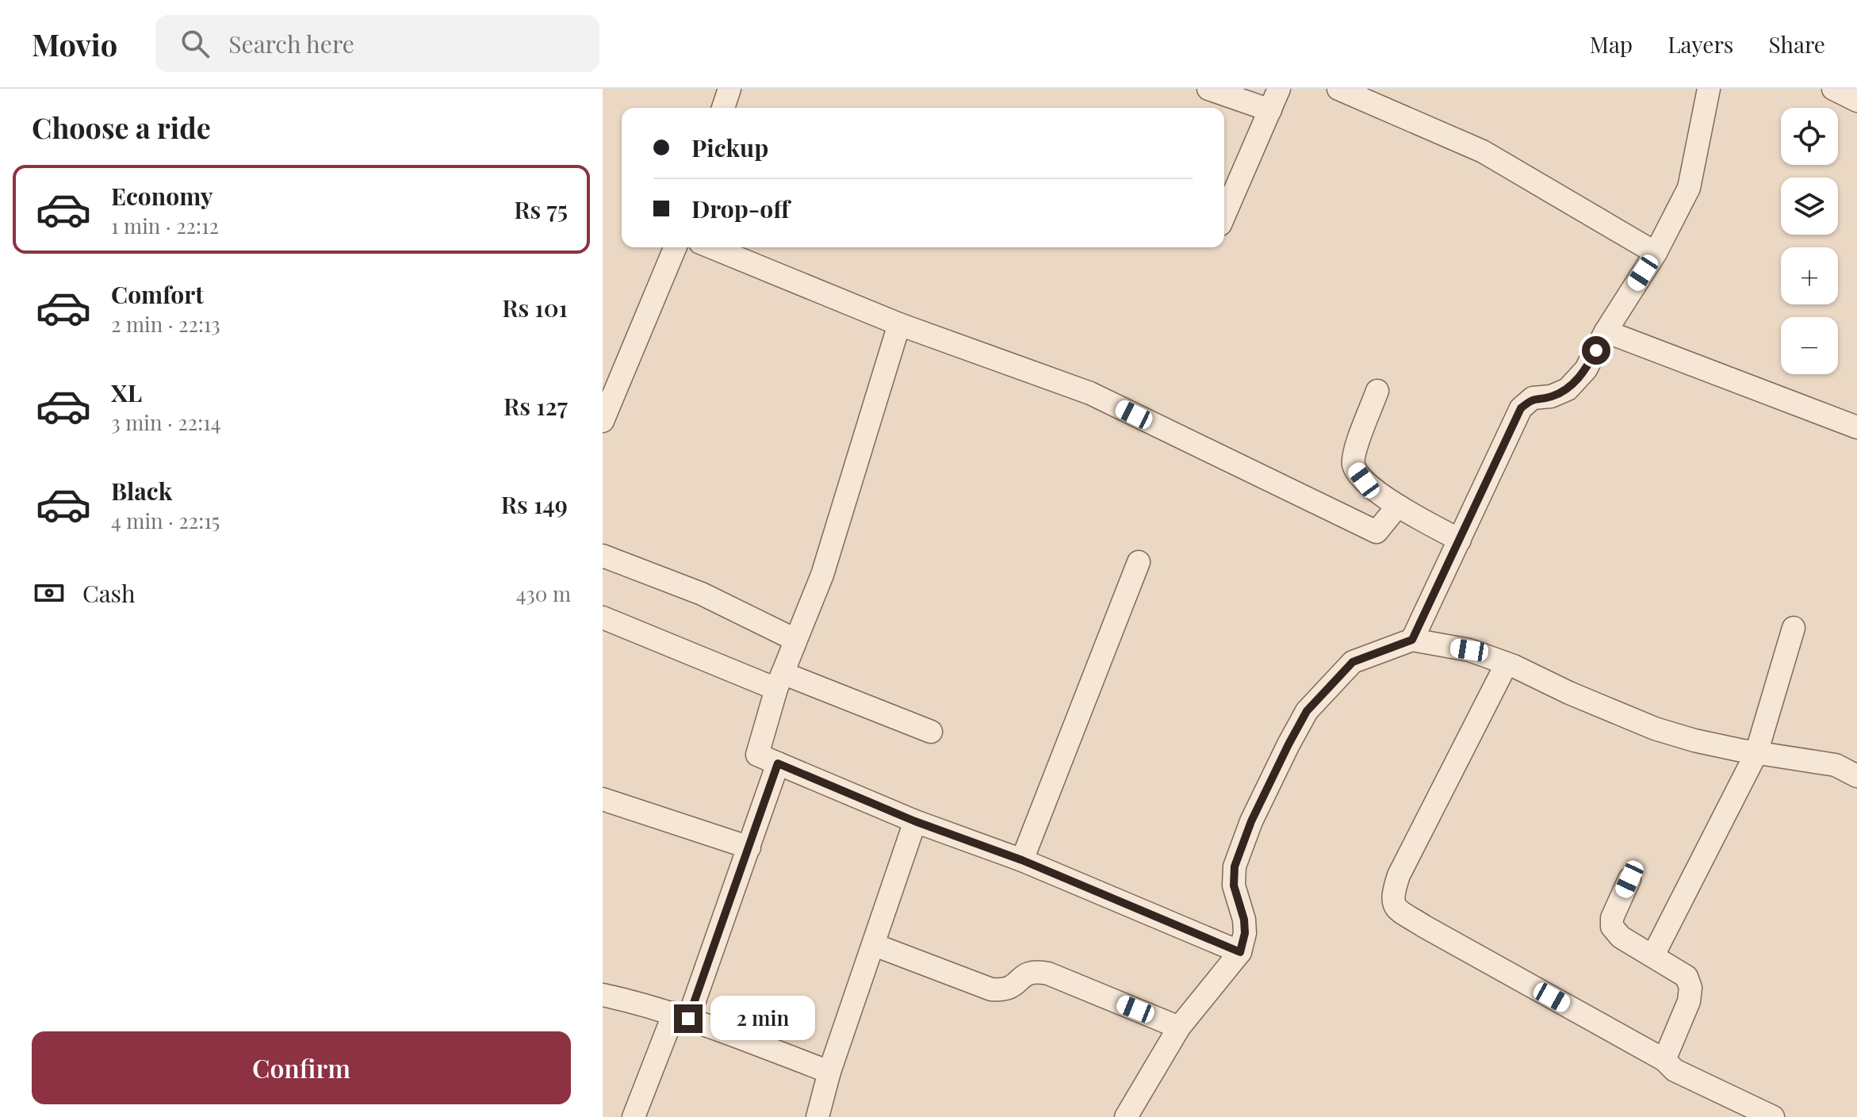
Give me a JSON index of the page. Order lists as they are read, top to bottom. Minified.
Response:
{"page":{"header":"Movio","search":"Search here","nav":["Map","Layers","Share"],"heading":"Choose a ride","map_buttons":["+","−"],"banner":["Pickup","Drop-off"],"list":[{"name":"Economy","note":"1 min · 22:12","value":"Rs 75"},{"name":"Comfort","note":"2 min · 22:13","value":"Rs 101"},{"name":"XL","note":"3 min · 22:14","value":"Rs 127"},{"name":"Black","note":"4 min · 22:15","value":"Rs 149"}],"pay":["Cash","430 m"],"bubble":"2 min","buttons":"Confirm"}}
